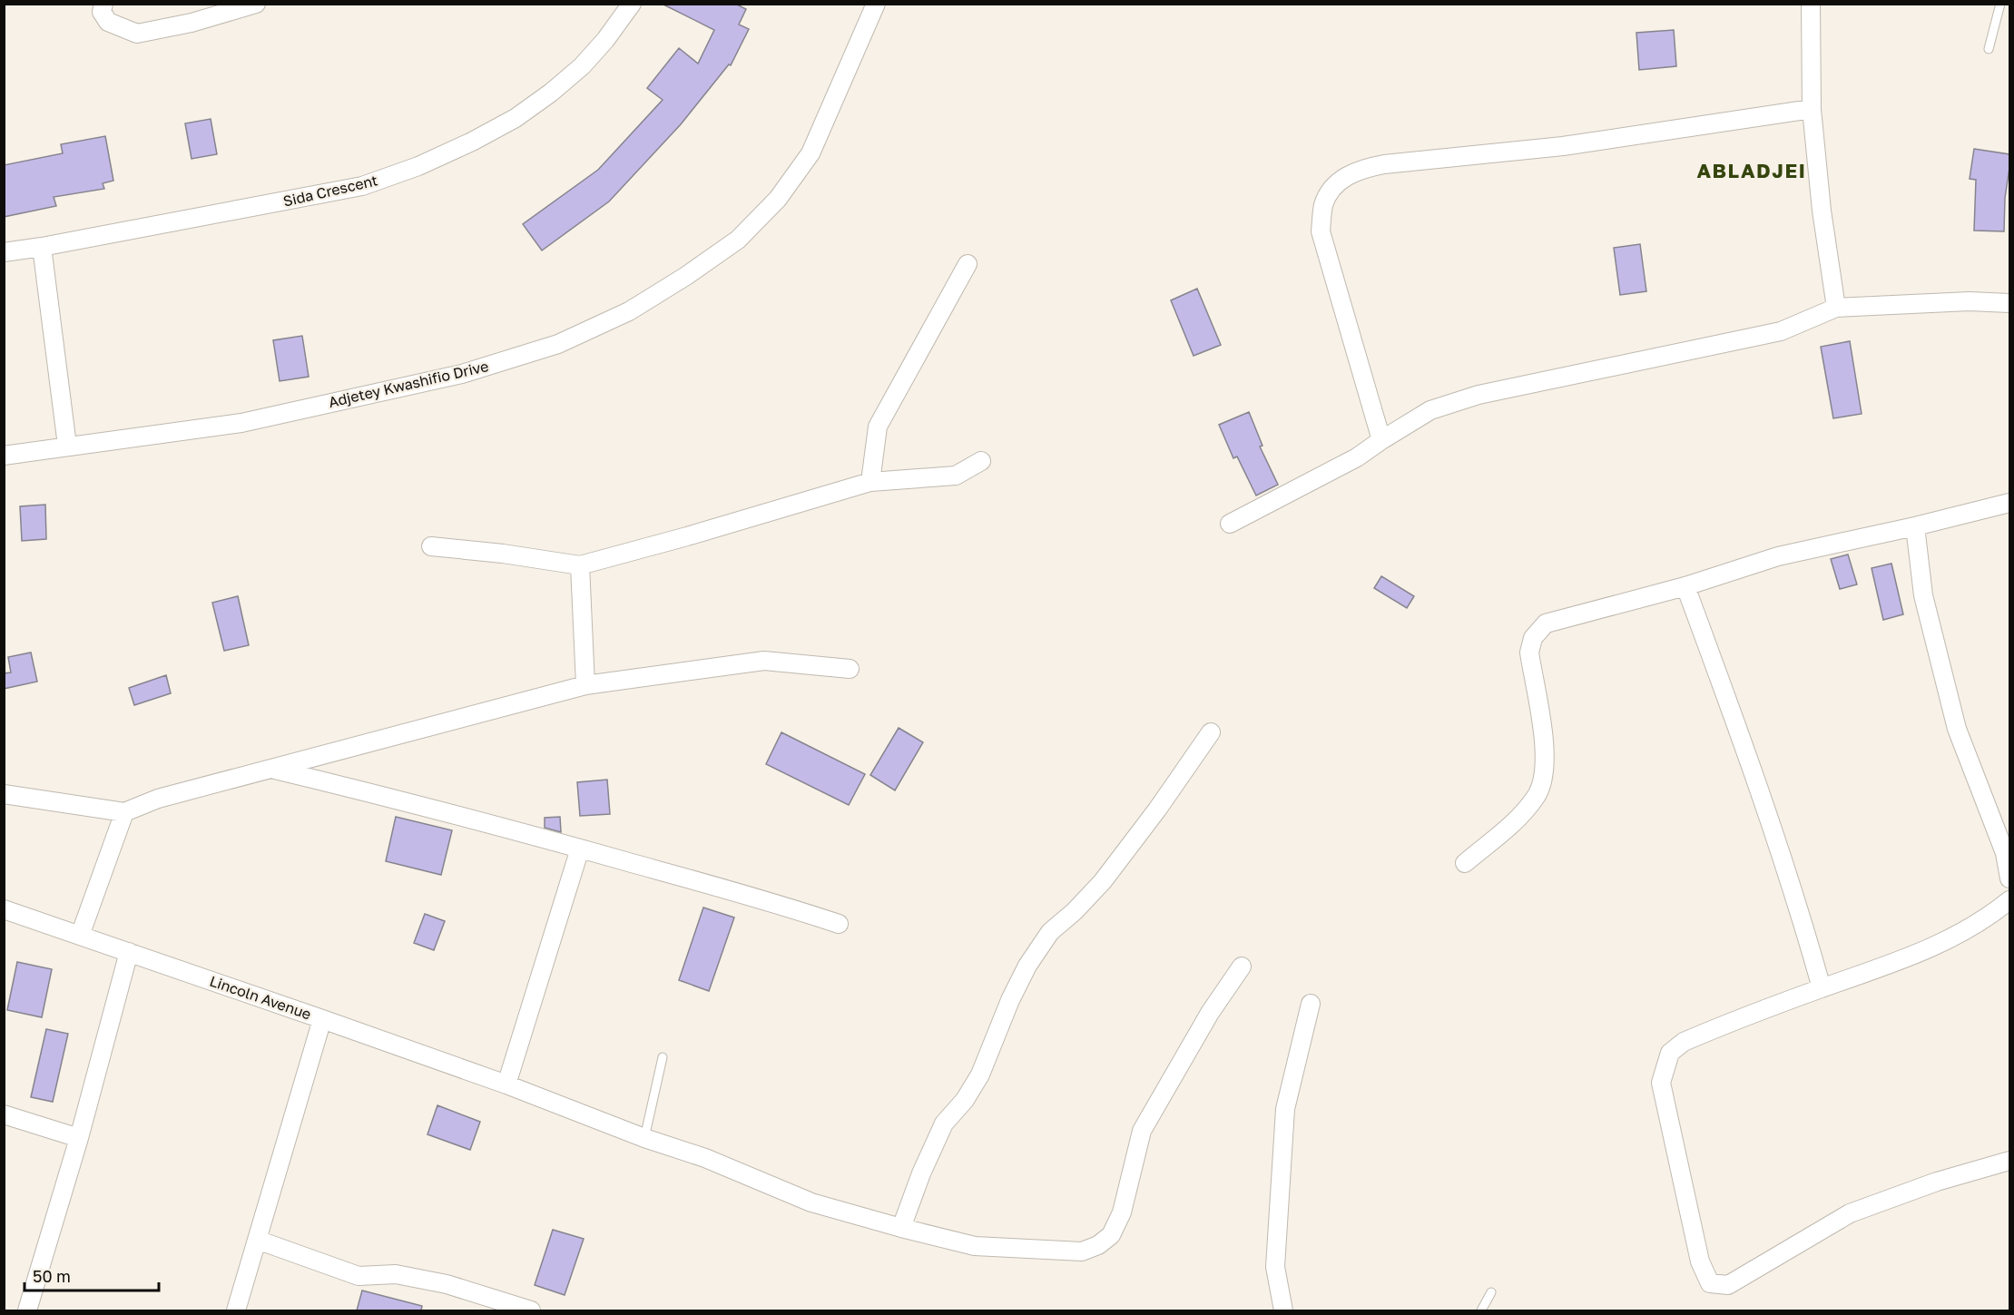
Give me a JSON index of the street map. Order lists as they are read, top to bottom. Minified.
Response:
{"streets":{"street":["Sida Crescent","Adjetey Kwashifio Drive","Lincoln Avenue"]},"districts":["ABLADJEI"],"scale_bar":"50 m"}
